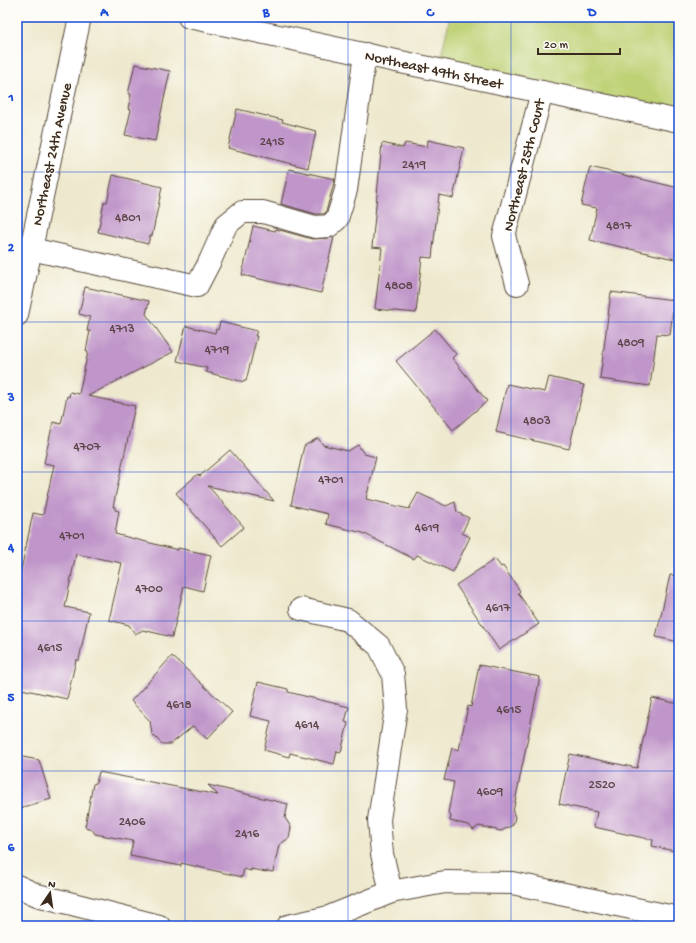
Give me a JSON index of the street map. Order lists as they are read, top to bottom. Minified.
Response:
{"streets":{"street":["Northeast 49th Street","Northeast 24th Avenue","Northeast 25th Court"]},"crossings":[["Northeast 49th Street","Northeast 25th Court"]],"house_numbers":["2415","2419","4801","4817","4808","4713","4809","4719","4803","4707","4701","4619","4701","4700","4617","4615","4618","4615","4614","2520","4609","2406","2416"],"scale_bar":"20 m","north":"top","grid":{"columns":["A","B","C","D"],"rows":["1","2","3","4","5","6"]}}
